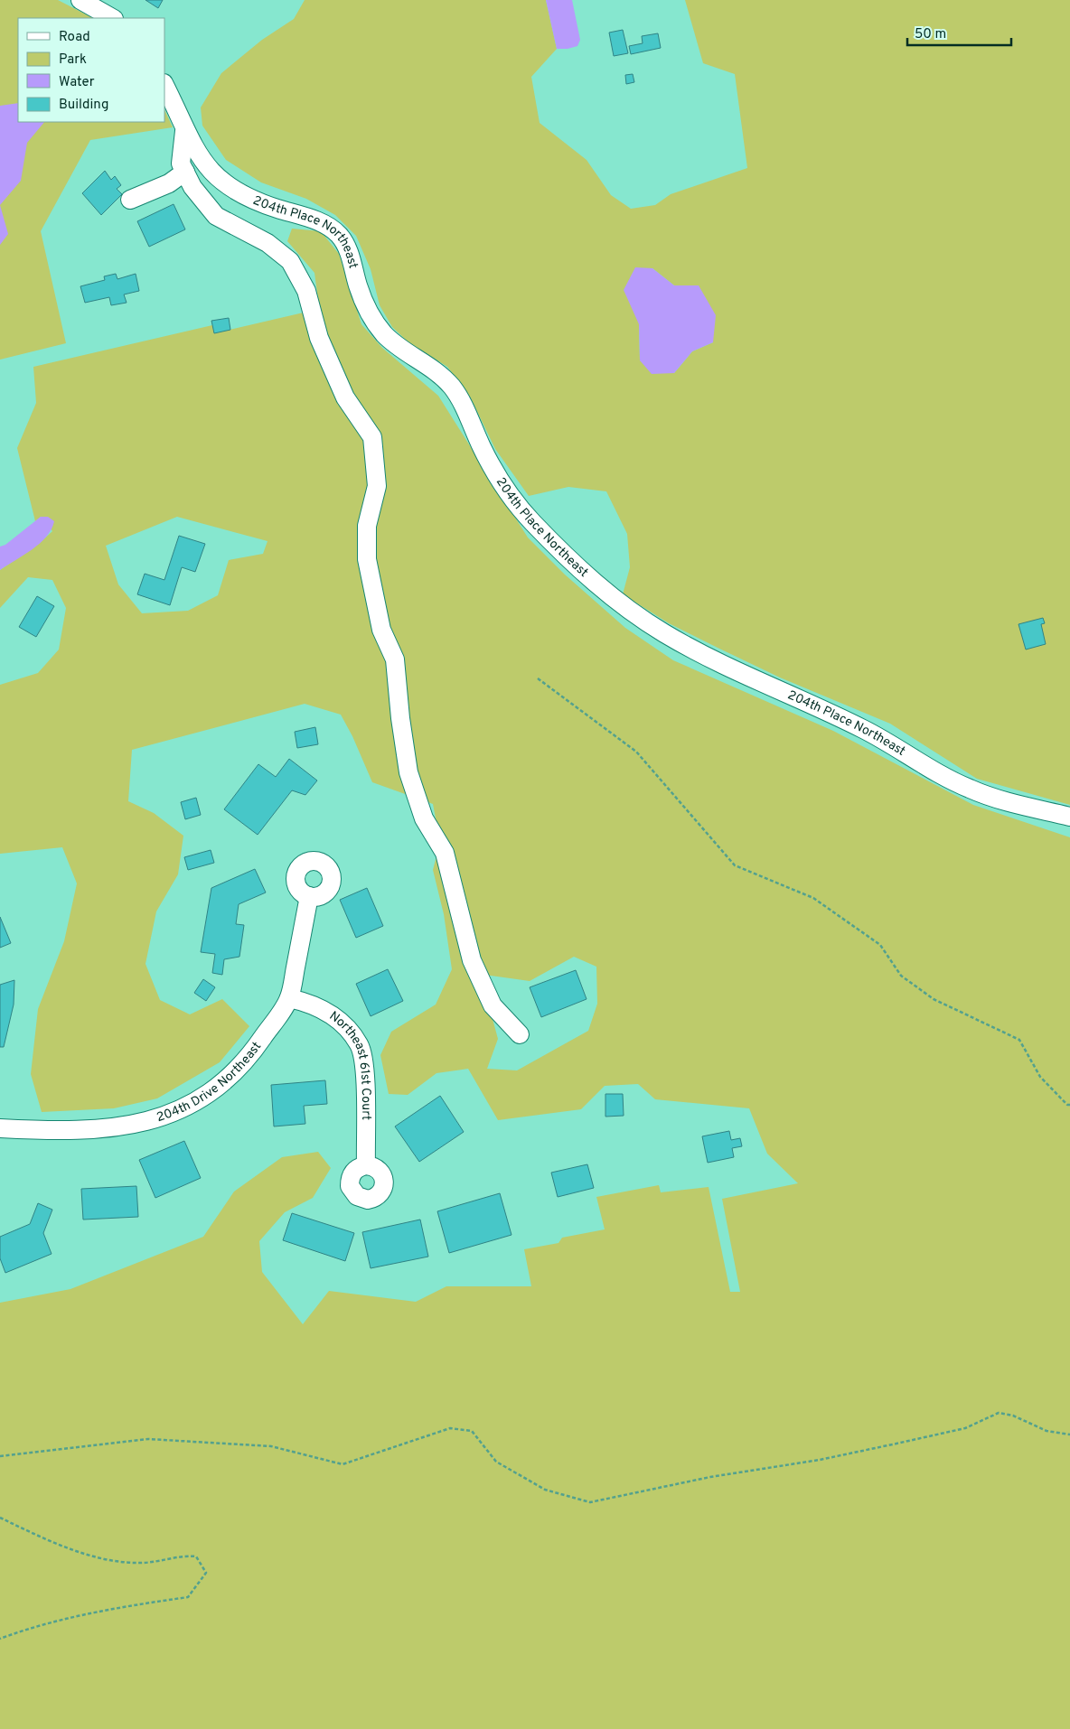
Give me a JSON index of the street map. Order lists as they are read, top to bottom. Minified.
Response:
{"streets":{"street":["204th Place Northeast","Northeast 61st Court","204th Drive Northeast"]},"crossings":[["Northeast 61st Court","204th Drive Northeast"]],"legend":["Road","Park","Water","Building"],"scale_bar":"50 m"}
